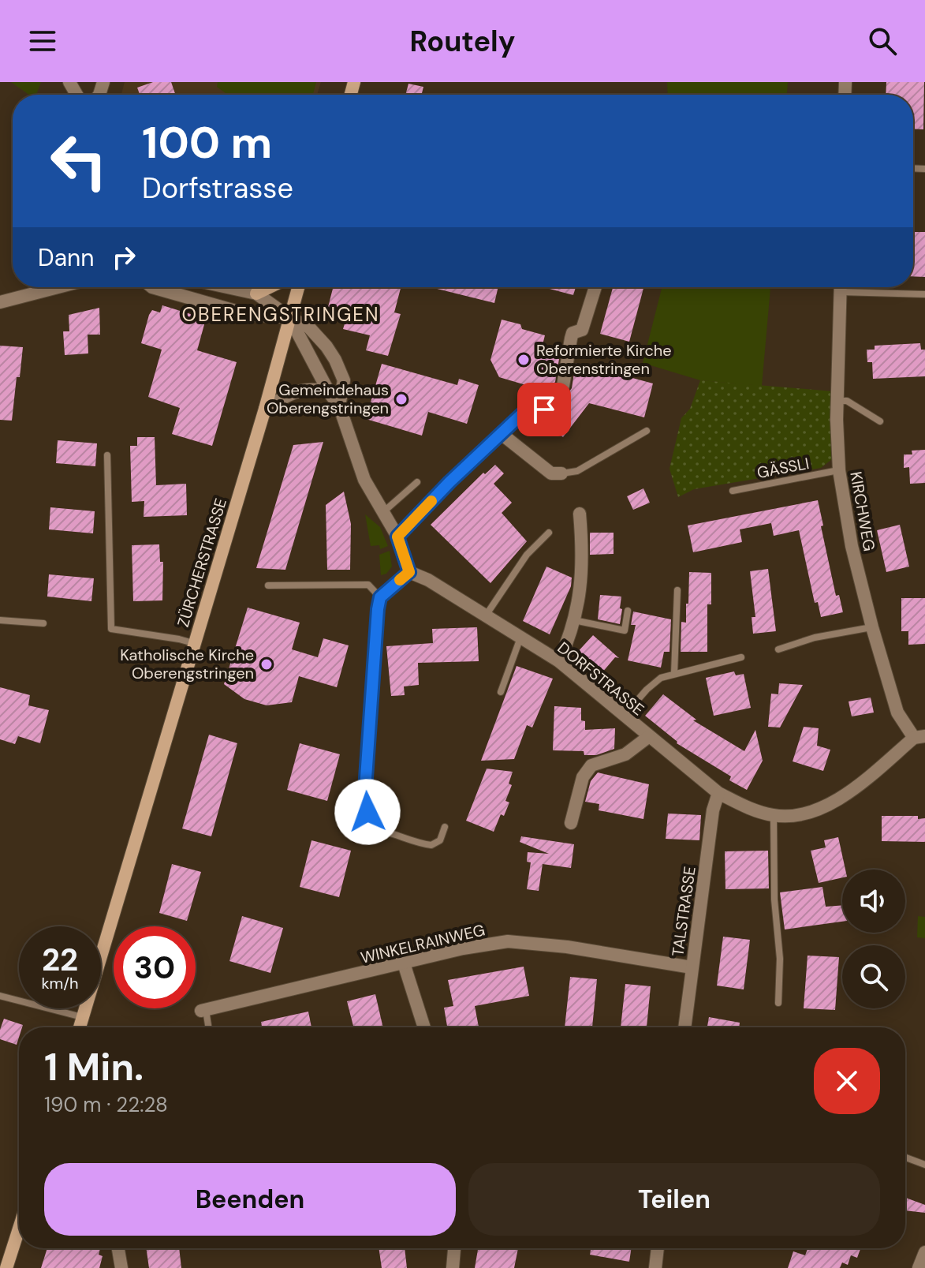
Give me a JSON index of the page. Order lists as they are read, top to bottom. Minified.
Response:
{"streets":{"main road":["ZÜRCHERSTRASSE"],"street":["KIRCHWEG","DORFSTRASSE","TALSTRASSE","WINKELRAINWEG"],"lane":["GÄSSLI"]},"crossings":[["GÄSSLI","KIRCHWEG"],["KIRCHWEG","DORFSTRASSE"],["DORFSTRASSE","TALSTRASSE"],["TALSTRASSE","WINKELRAINWEG"]],"districts":["OBERENGSTRINGEN"],"places":["Reformierte Kirche Oberenstringen","Gemeindehaus Oberengstringen","Katholische Kirche Oberengstringen"],"page":{"header":"Routely","turn":["100 m","Dorfstrasse"],"then":"Dann","speed":"22 km/h","limit":"30","heading":["1 Min.","190 m · 22:28"],"buttons":["Beenden","Teilen"]}}
